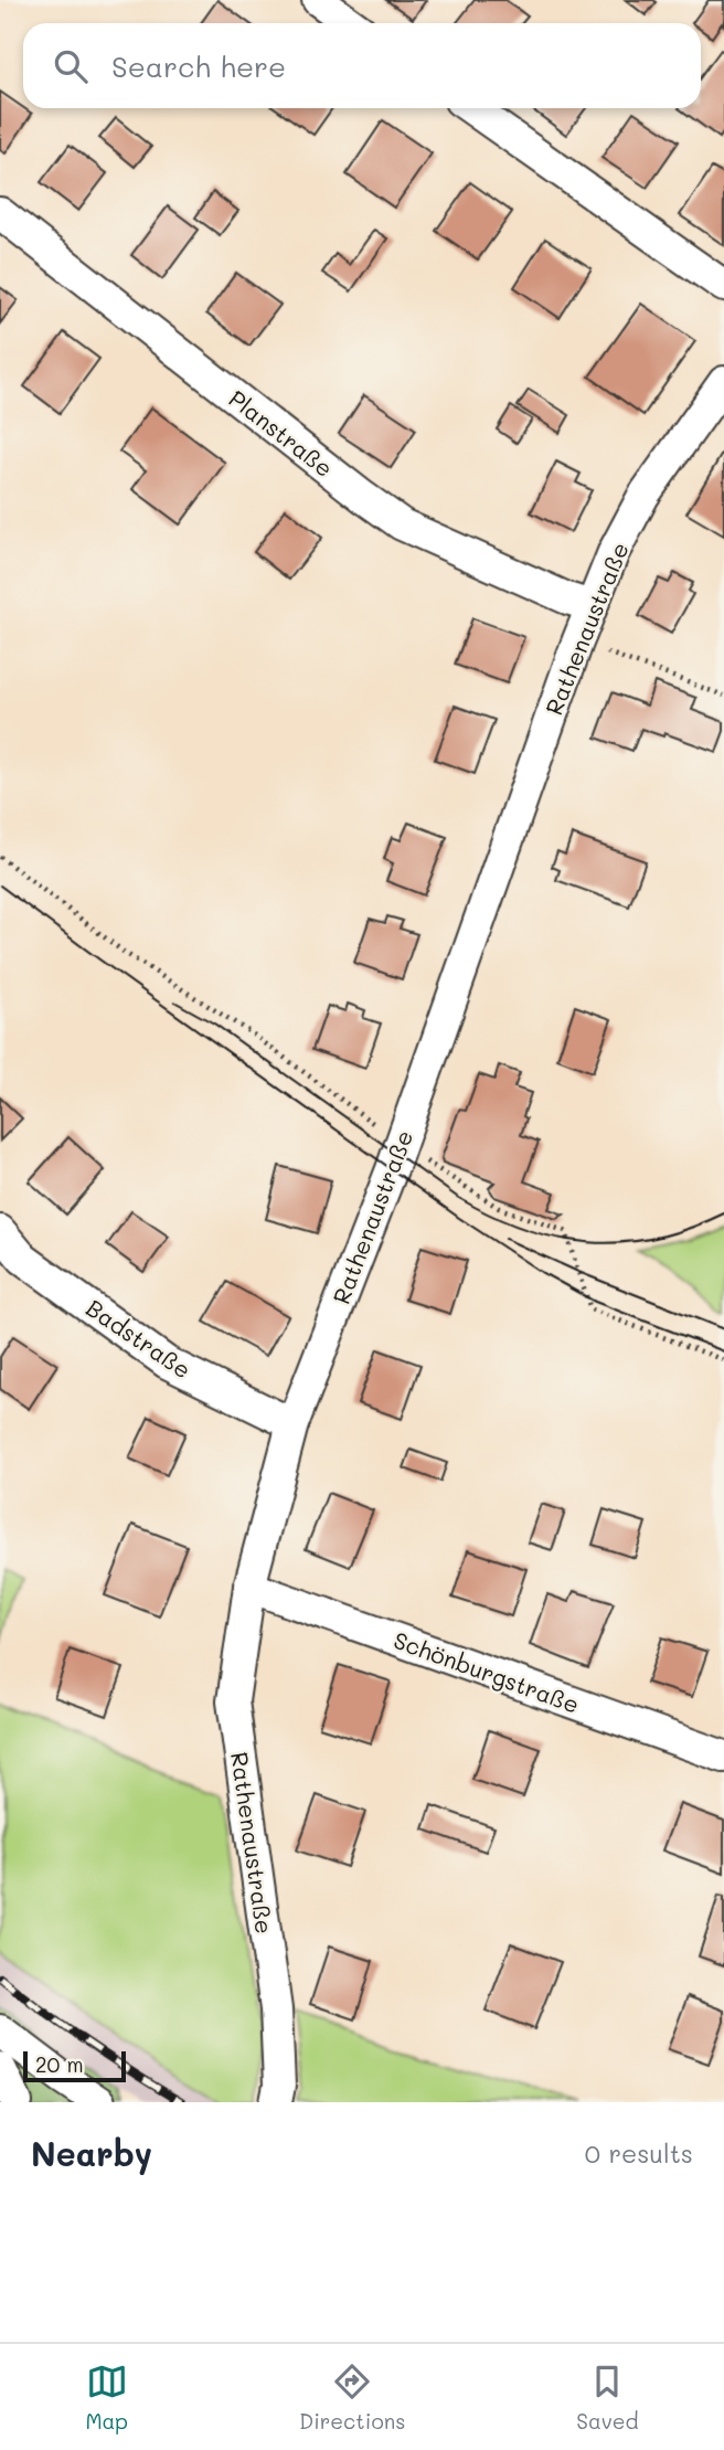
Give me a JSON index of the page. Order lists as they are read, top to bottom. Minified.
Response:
{"streets":{"street":["Planstraße","Rathenaustraße","Badstraße","Schönburgstraße"]},"crossings":[["Planstraße","Rathenaustraße"],["Rathenaustraße","Badstraße"],["Rathenaustraße","Schönburgstraße"]],"scale_bar":"20 m","page":{"search":"Search here","scale":"20 m","heading":["Nearby","0 results"],"nav":["Map","Directions","Saved"]}}
